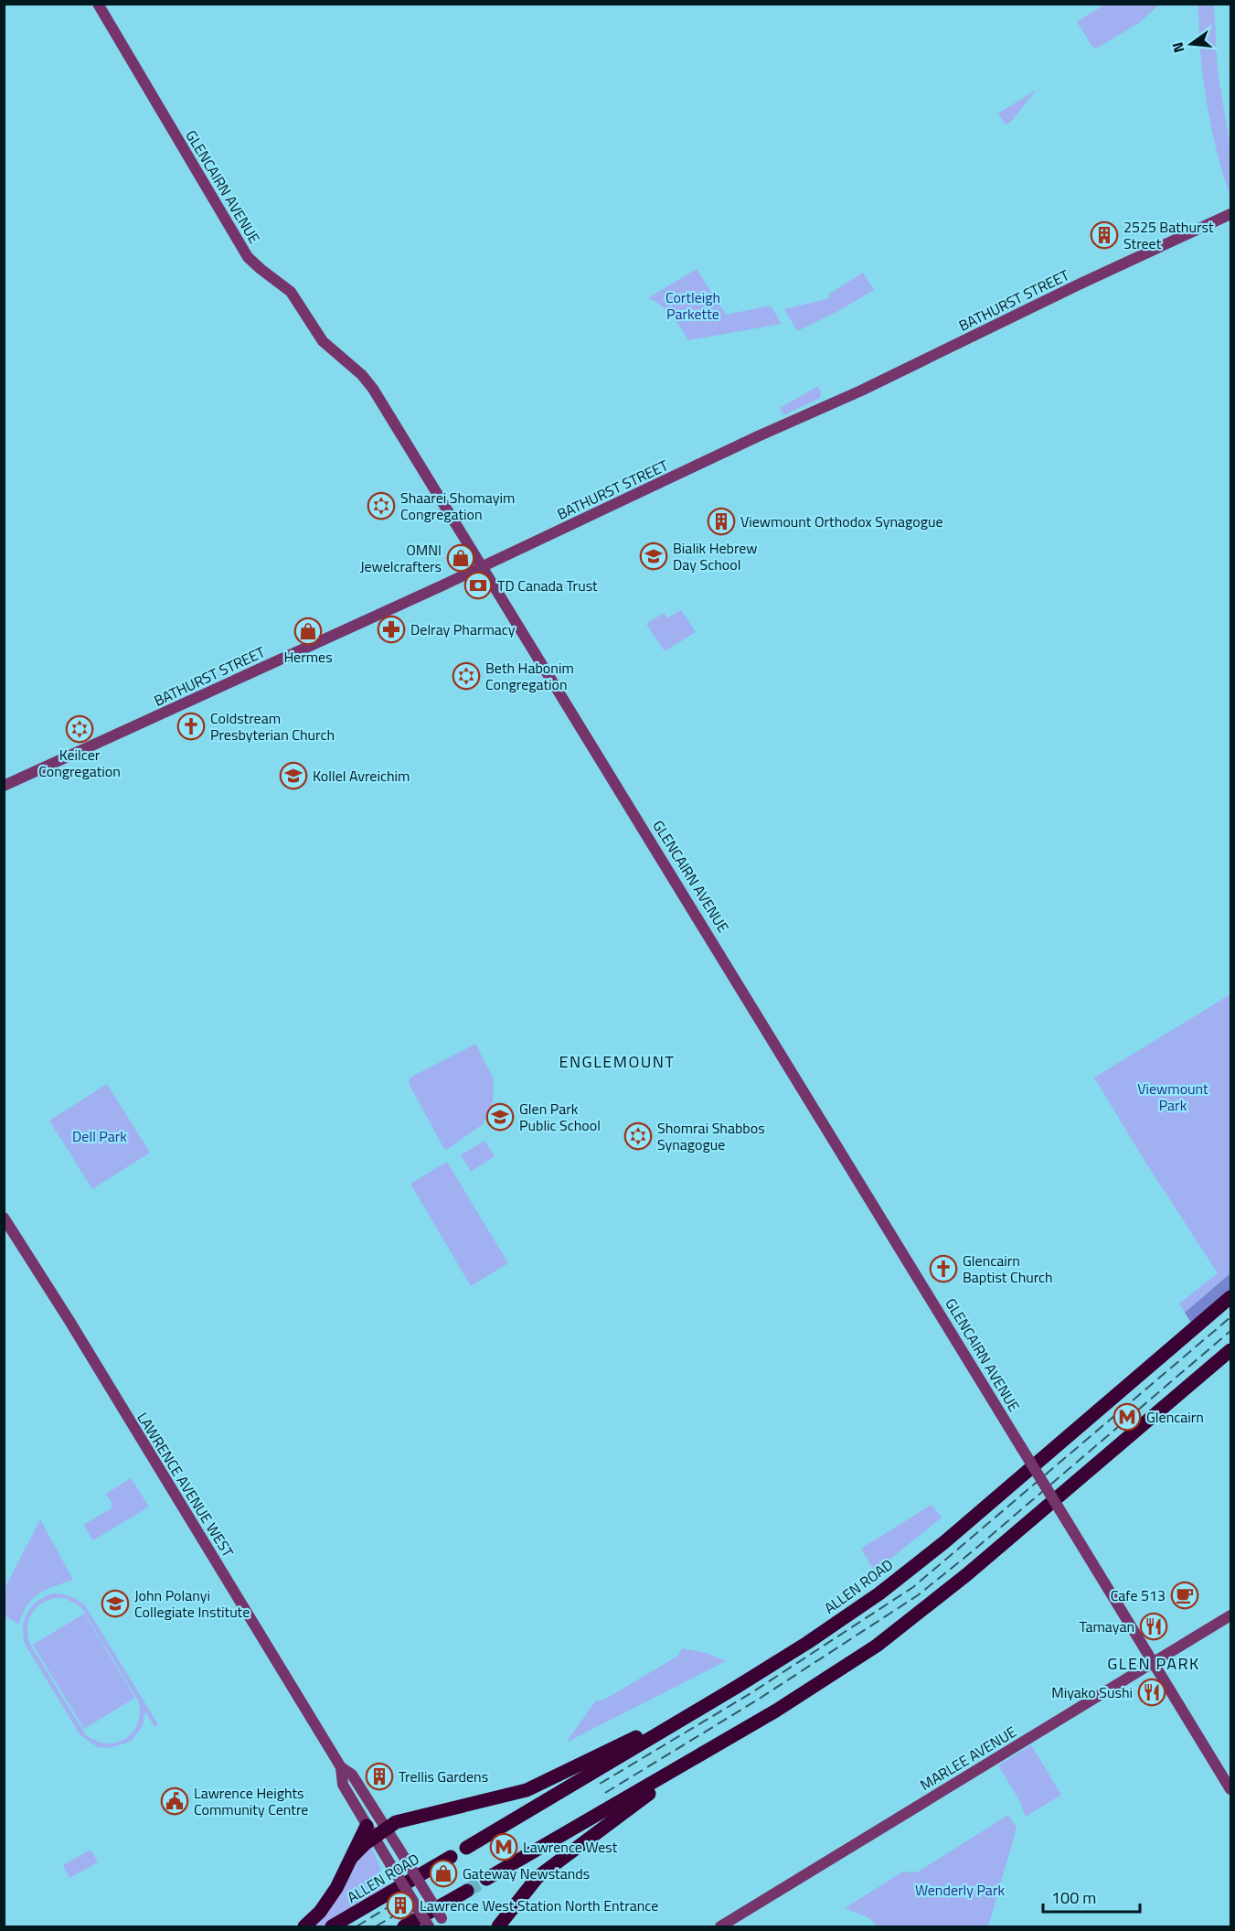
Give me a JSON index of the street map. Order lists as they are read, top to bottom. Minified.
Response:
{"streets":{"highway":["ALLEN ROAD"],"street":["GLENCAIRN AVENUE","BATHURST STREET","LAWRENCE AVENUE WEST","MARLEE AVENUE"]},"crossings":[["GLENCAIRN AVENUE","BATHURST STREET"],["GLENCAIRN AVENUE","MARLEE AVENUE"]],"districts":["ENGLEMOUNT","GLEN PARK"],"parks":["Cortleigh Parkette","Viewmount Park","Dell Park","Wenderly Park"],"places":{"building":["2525 Bathurst Street","Viewmount Orthodox Synagogue","Trellis Gardens","Lawrence West Station North Entrance"],"synagogue":["Shaarei Shomayim Congregation","Beth Habonim Congregation","Keilcer Congregation","Shomrai Shabbos Synagogue"],"school or university":["Bialik Hebrew Day School","Kollel Avreichim","Glen Park Public School","John Polanyi Collegiate Institute"],"shop":["OMNI Jewelcrafters","Hermes","Gateway Newstands"],"bank":["TD Canada Trust"],"pharmacy":["Delray Pharmacy"],"church":["Coldstream Presbyterian Church","Glencairn Baptist Church"],"metro station":["Glencairn","Lawrence West"],"cafe":["Cafe 513"],"restaurant":["Tamayan","Miyako Sushi"],"public building":["Lawrence Heights Community Centre"]},"scale_bar":"100 m","north":"left"}
